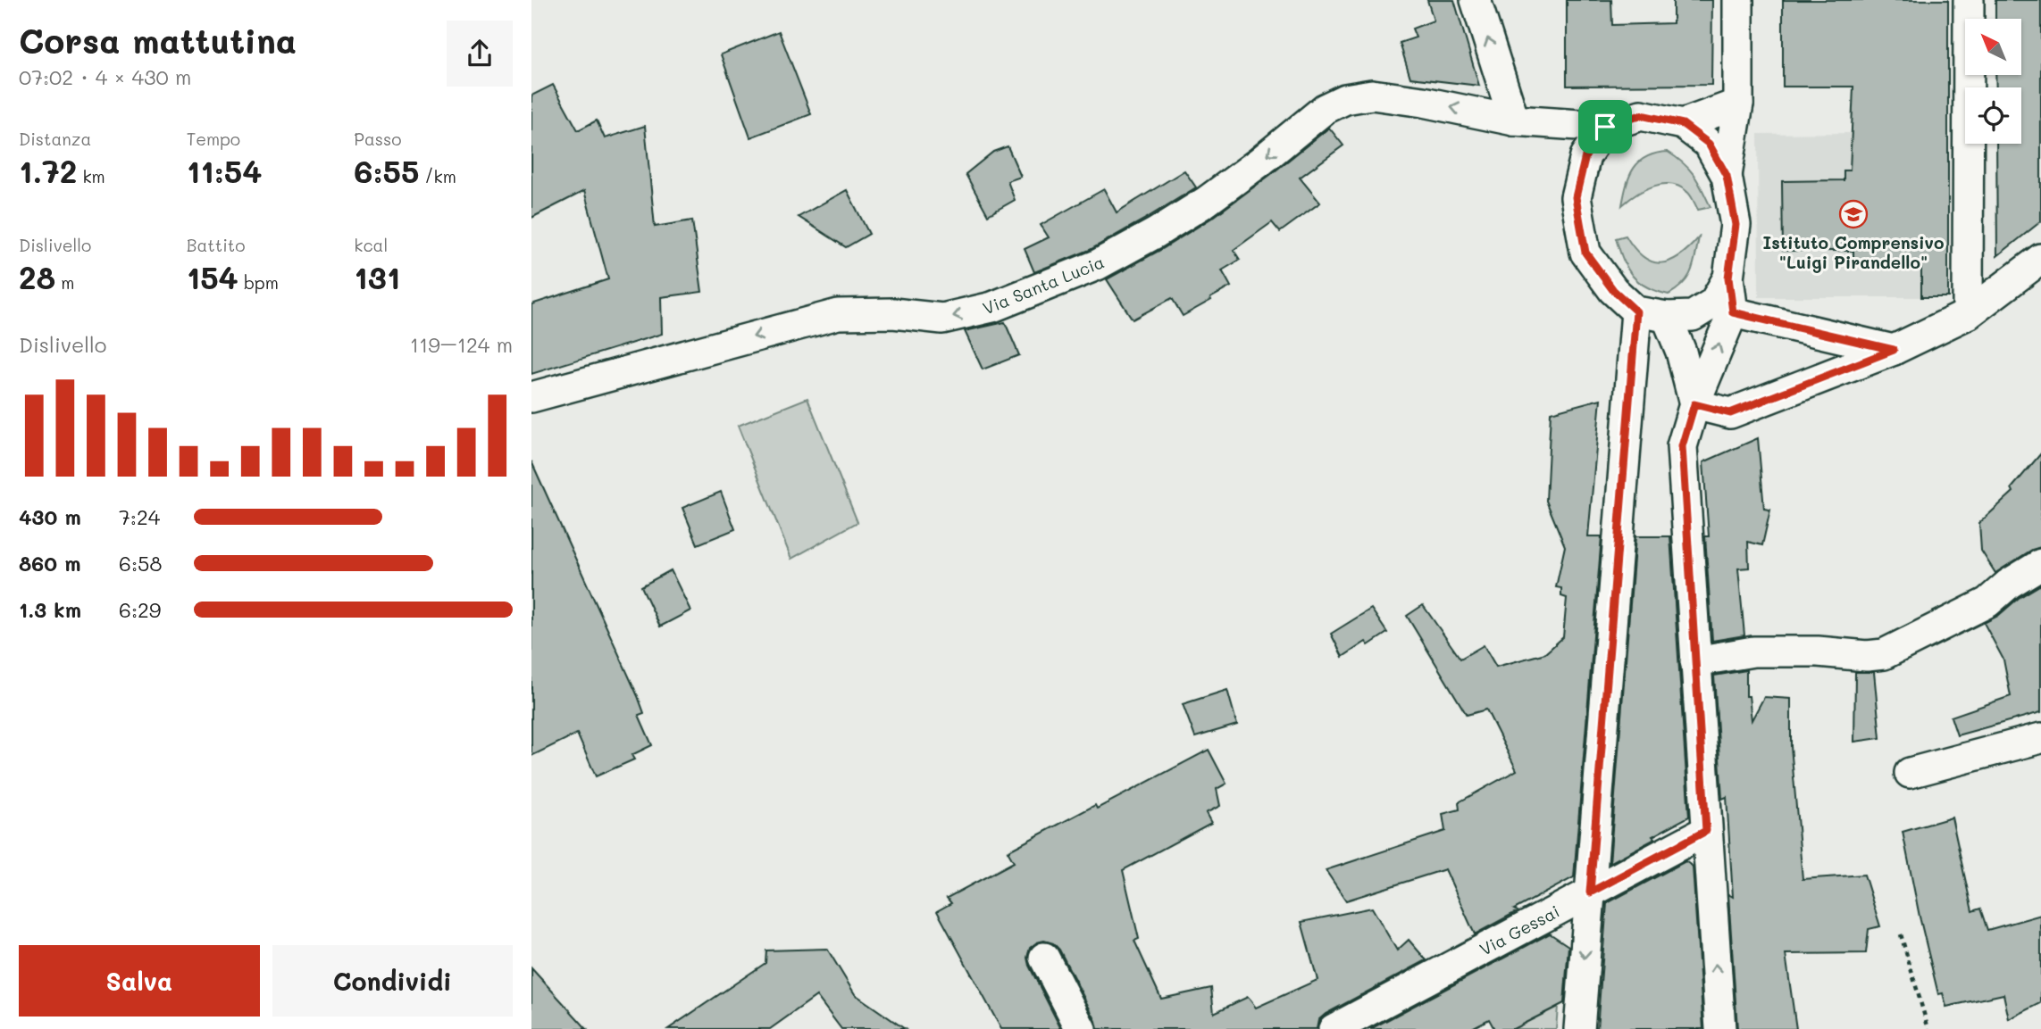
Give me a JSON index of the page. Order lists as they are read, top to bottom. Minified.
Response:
{"streets":{"street":["Via Santa Lucia","Via Gessai"]},"one_way":["Via Santa Lucia"],"places":{"school or university":["Istituto Comprensivo \"Luigi Pirandello\""]},"north":"top left","page":{"heading":["Corsa mattutina","07:02 · 4 × 430 m"],"stats":[["Distanza","1.72 km"],["Tempo","11:54"],["Passo","6:55 /km"],["Dislivello","28 m"],["Battito","154 bpm"],["kcal","131"]],"chart":["Dislivello","119–124 m"],"list":[{"name":"430 m","note":"7:24"},{"name":"860 m","note":"6:58"},{"name":"1.3 km","note":"6:29"}],"buttons":["Salva","Condividi"]}}
